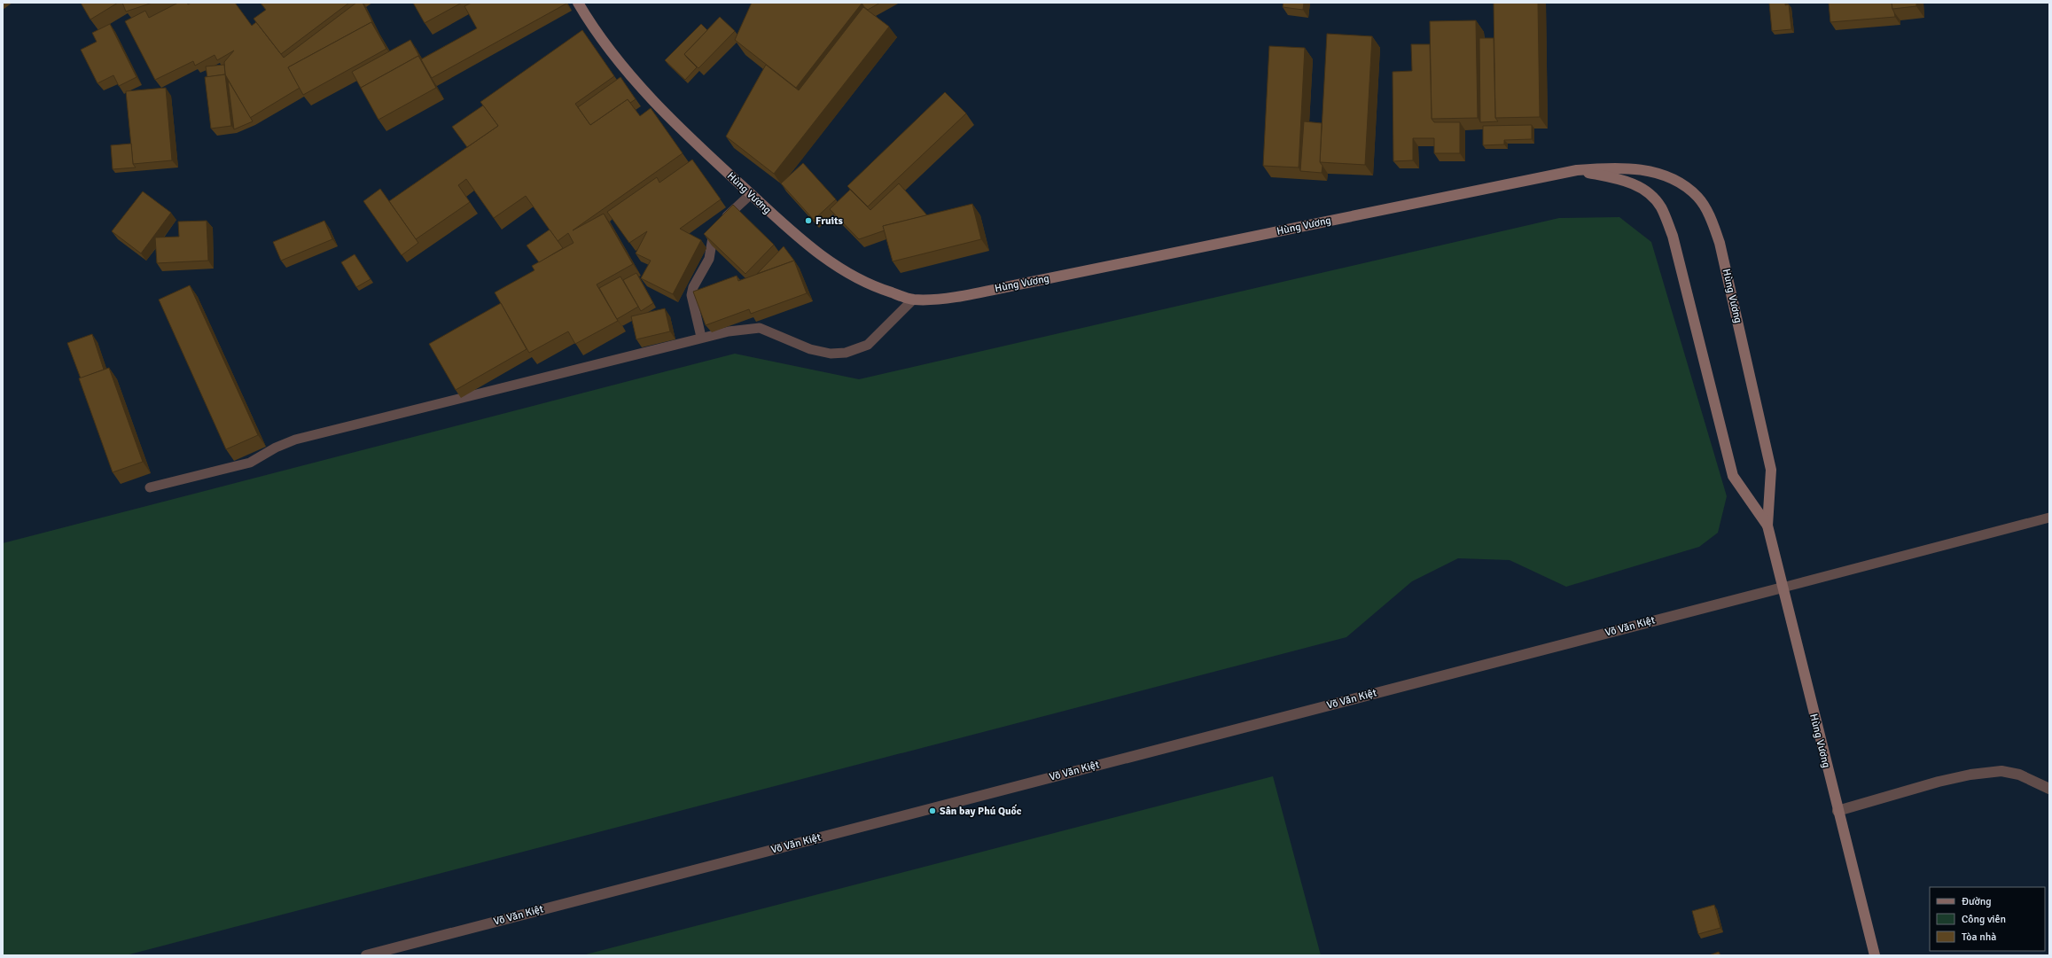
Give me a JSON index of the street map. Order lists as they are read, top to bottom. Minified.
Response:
{"streets":{"main road":["Hùng Vương"],"street":["Võ Văn Kiệt"]},"crossings":[["Hùng Vương","Võ Văn Kiệt"]],"places":["Fruits","Sân bay Phú Quốc"],"legend":["Đường","Công viên","Tòa nhà"]}
